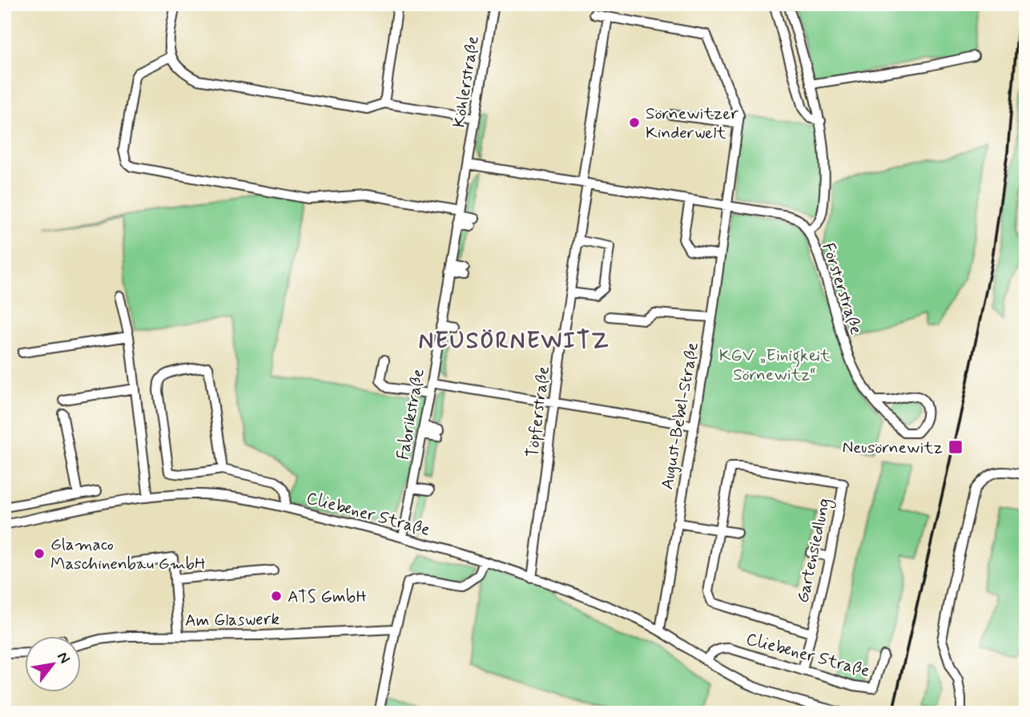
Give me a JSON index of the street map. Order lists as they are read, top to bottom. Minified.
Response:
{"streets":{"street":["Köhlerstraße","Försterstraße","Töpferstraße","Fabrikstraße","August-Bebel-Straße","Cliebener Straße","Gartensiedlung","Am Glaswerk"]},"crossings":[["Köhlerstraße","Försterstraße"],["Köhlerstraße","Fabrikstraße"],["Försterstraße","Töpferstraße"],["Försterstraße","Fabrikstraße"],["Försterstraße","August-Bebel-Straße"],["Töpferstraße","Cliebener Straße"],["Fabrikstraße","Cliebener Straße"],["August-Bebel-Straße","Cliebener Straße"],["Cliebener Straße","Gartensiedlung"]],"districts":["NEUSÖRNEWITZ"],"parks":["KGV „Einigkeit Sörnewitz“"],"places":{"other":["Sörnewitzer Kinderwelt","Glamaco Maschinenbau GmbH","ATS GmbH"],"transit":["Neusörnewitz"]},"north":"top right"}
